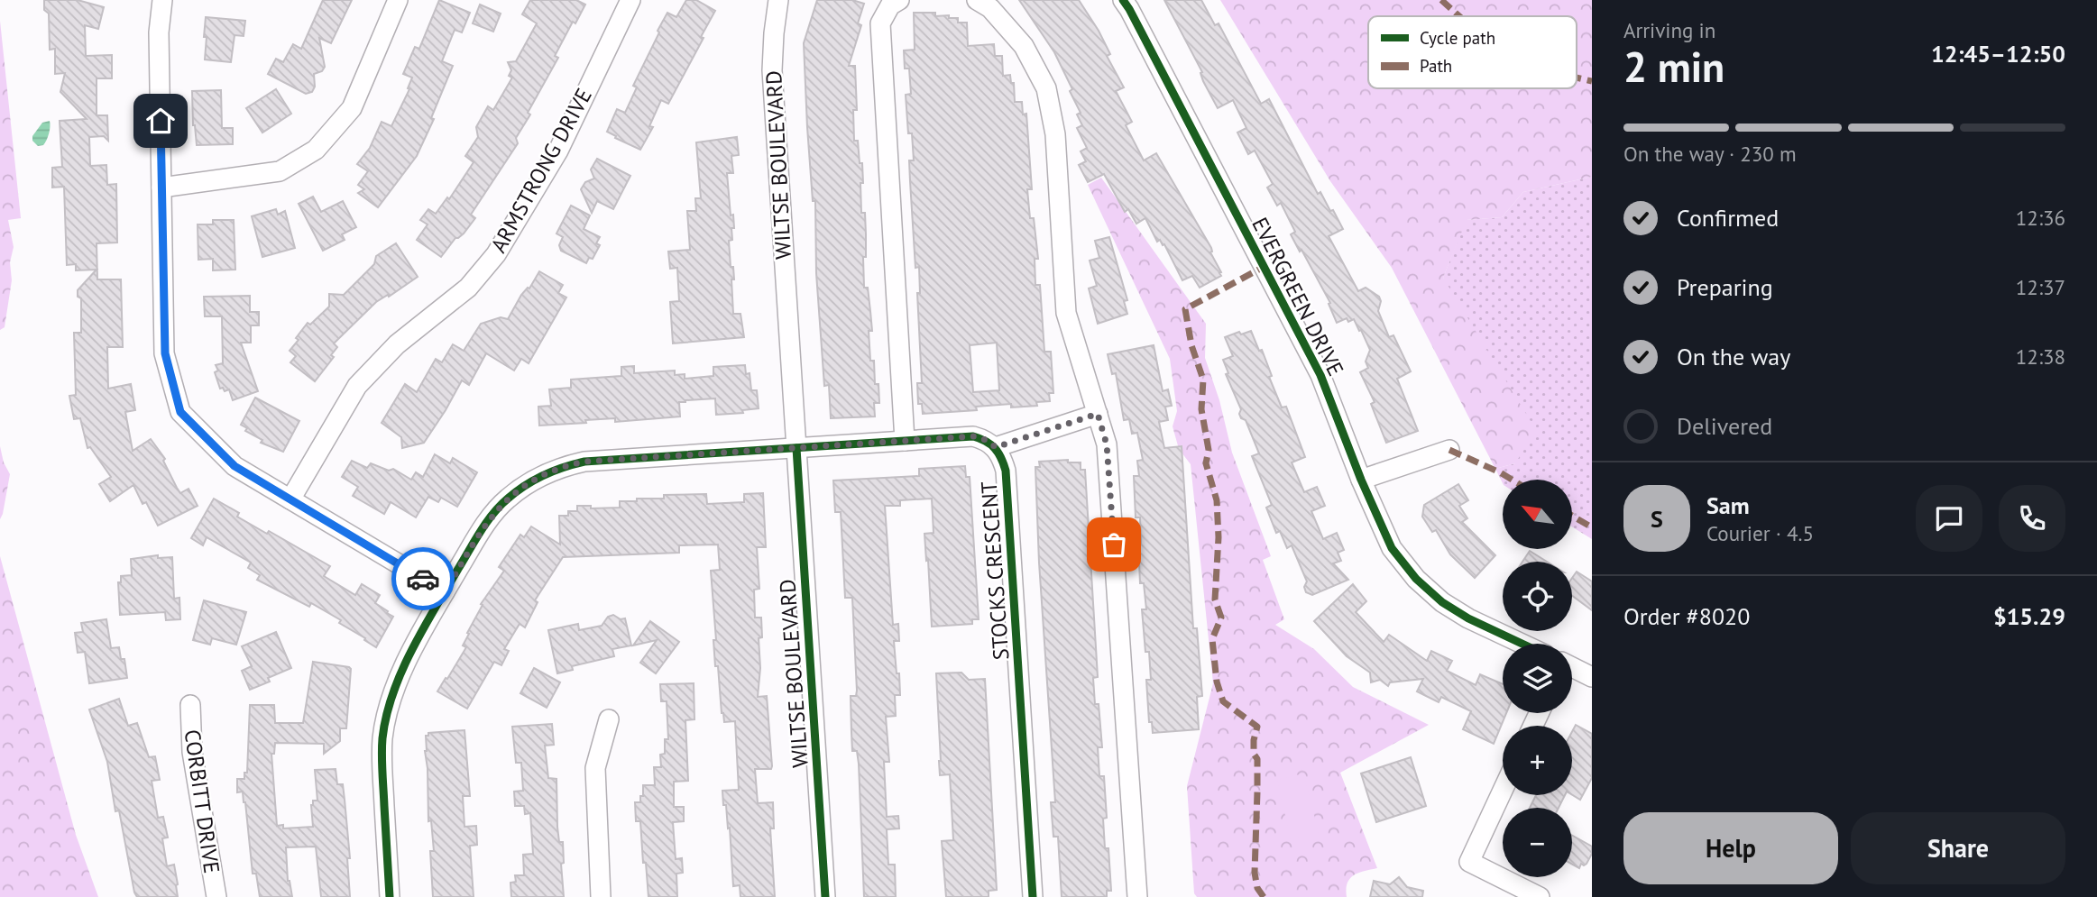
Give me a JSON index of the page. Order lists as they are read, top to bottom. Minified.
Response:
{"streets":{"street":["WILTSE BOULEVARD","ARMSTRONG DRIVE","EVERGREEN DRIVE","STOCKS CRESCENT","CORBITT DRIVE"]},"legend":["Cycle path","Path"],"north":"top left","page":{"heading":["2 min","Arriving in","12:45–12:50"],"panel":["Sam","Courier · 4.5","Order #8020","$15.29"],"bar":"On the way · 230 m","list":[["Confirmed","12:36"],["Preparing","12:37"],["On the way","12:38"],"Delivered"],"map_buttons":["+","−"],"round":"S","buttons":["Help","Share"]}}
